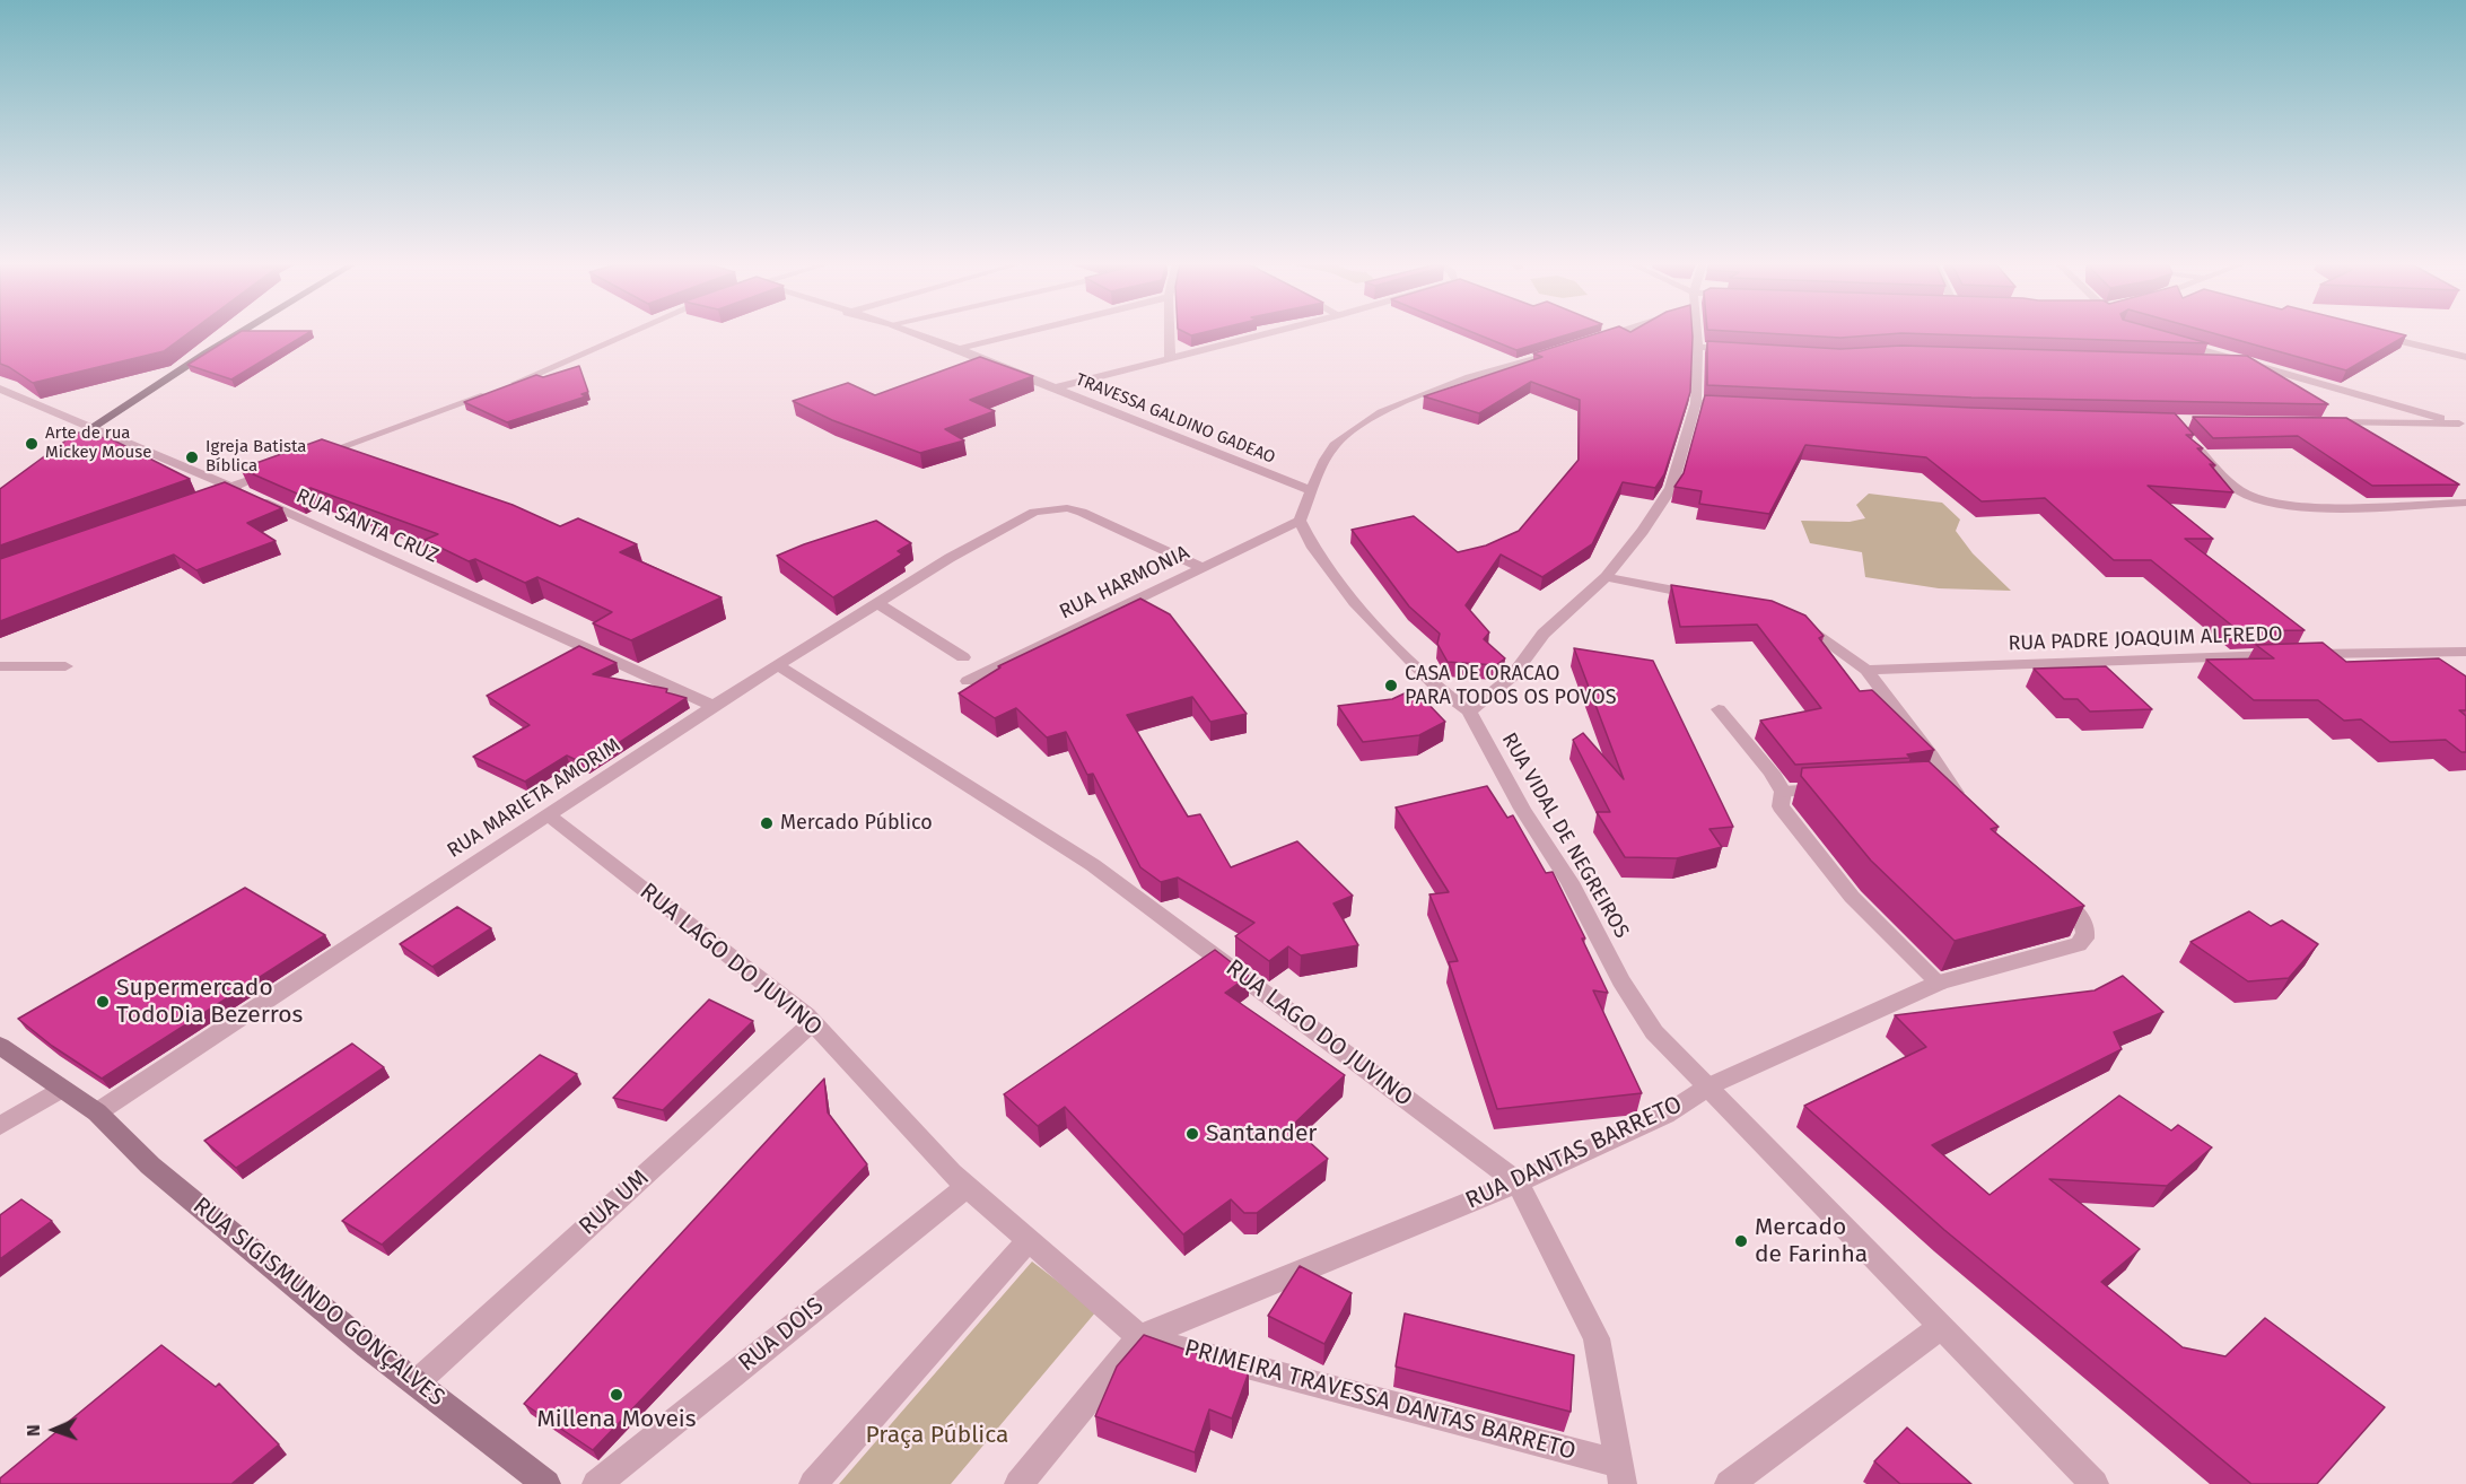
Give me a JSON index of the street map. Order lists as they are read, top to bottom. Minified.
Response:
{"streets":{"main road":["RUA SIGISMUNDO GONÇALVES"],"street":["TRAVESSA GALDINO GADEAO","RUA SANTA CRUZ","RUA HARMONIA","RUA PADRE JOAQUIM ALFREDO","RUA MARIETA AMORIM","RUA VIDAL DE NEGREIROS","RUA LAGO DO JUVINO","RUA DANTAS BARRETO","RUA UM","RUA DOIS","PRIMEIRA TRAVESSA DANTAS BARRETO"]},"crossings":[["RUA SANTA CRUZ","RUA MARIETA AMORIM"],["RUA HARMONIA","RUA MARIETA AMORIM"],["RUA HARMONIA","RUA VIDAL DE NEGREIROS"],["RUA MARIETA AMORIM","RUA LAGO DO JUVINO"],["RUA MARIETA AMORIM","RUA SIGISMUNDO GONÇALVES"],["RUA VIDAL DE NEGREIROS","RUA DANTAS BARRETO"],["RUA LAGO DO JUVINO","RUA DANTAS BARRETO"],["RUA LAGO DO JUVINO","RUA UM"],["RUA LAGO DO JUVINO","RUA DOIS"],["RUA LAGO DO JUVINO","PRIMEIRA TRAVESSA DANTAS BARRETO"],["RUA DANTAS BARRETO","PRIMEIRA TRAVESSA DANTAS BARRETO"],["RUA UM","RUA SIGISMUNDO GONÇALVES"]],"parks":["Praça Pública"],"places":["Arte de rua Mickey Mouse","Igreja Batista Bíblica","CASA DE ORACAO PARA TODOS OS POVOS","Mercado Público","Supermercado TodoDia Bezerros","Santander","Mercado de Farinha","Millena Moveis"],"north":"left"}
